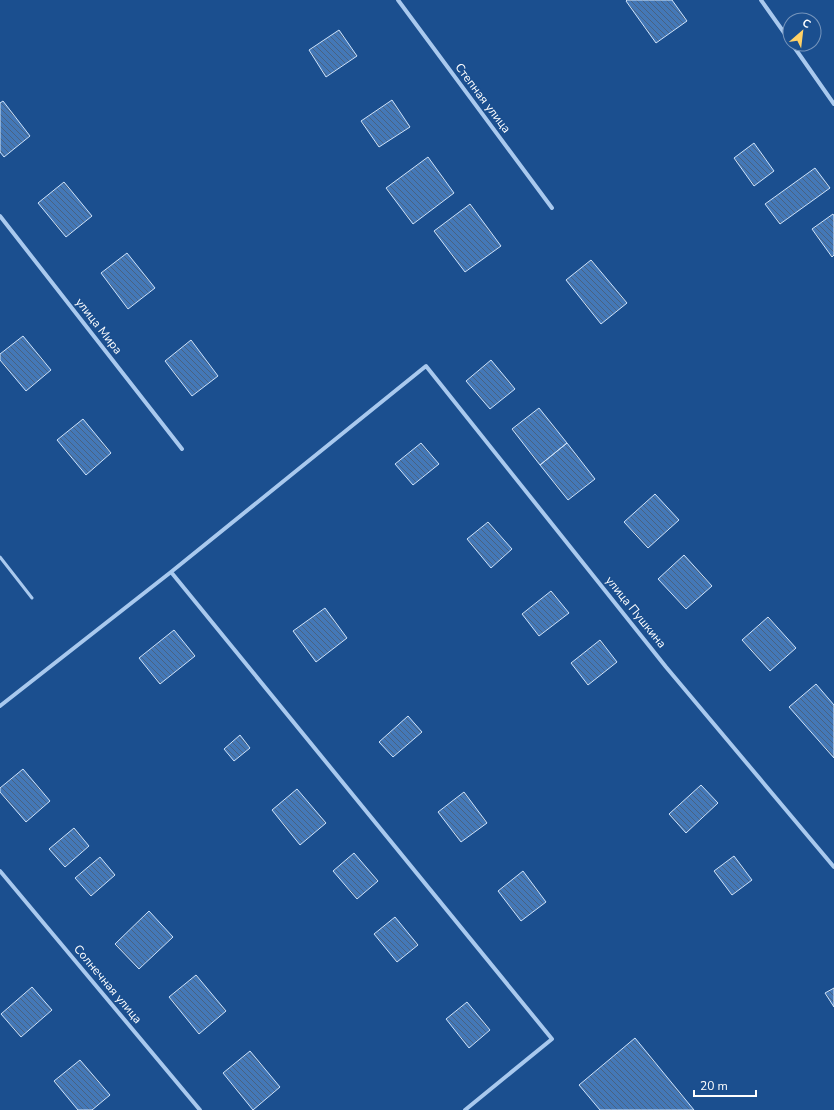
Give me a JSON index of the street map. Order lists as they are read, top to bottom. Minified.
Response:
{"streets":{"street":["Степная улица","улица Мира","улица Пушкина","Солнечная улица"]},"scale_bar":"20 m","north":"top right"}
